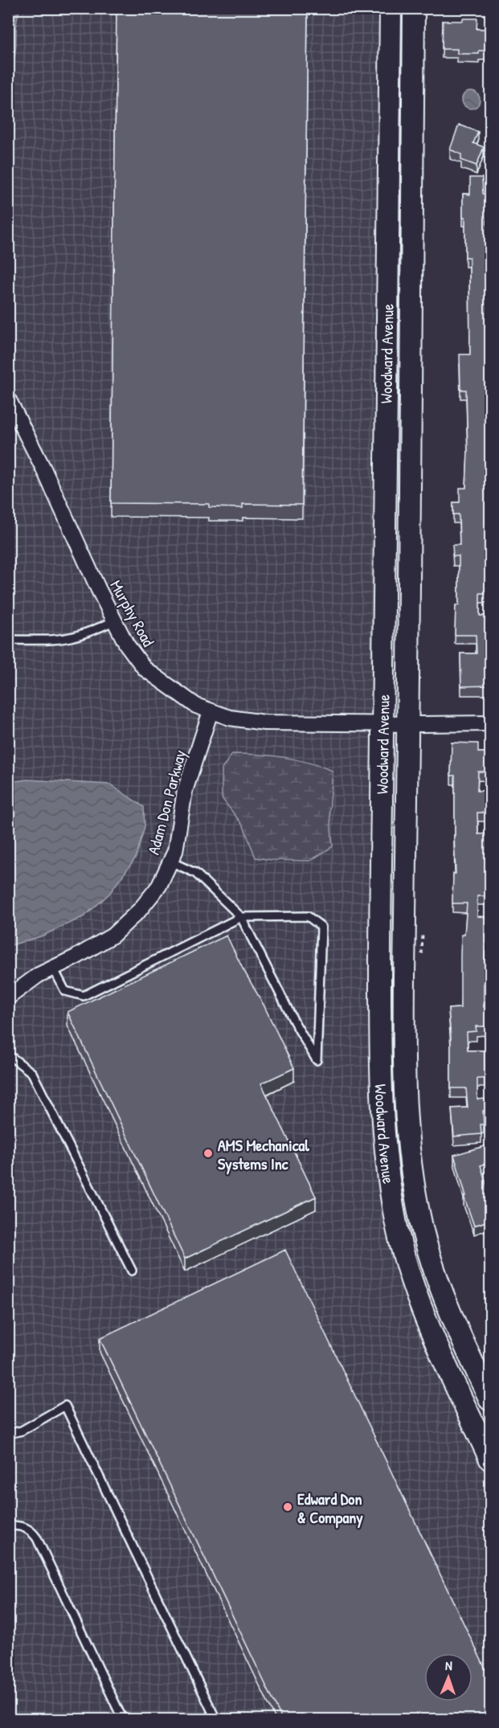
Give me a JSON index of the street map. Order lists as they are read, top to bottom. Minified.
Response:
{"streets":{"street":["Woodward Avenue","Murphy Road","Adam Don Parkway"]},"crossings":[["Woodward Avenue","Murphy Road"],["Murphy Road","Adam Don Parkway"]],"places":["AMS Mechanical Systems Inc","Edward Don & Company"],"north":"top"}
